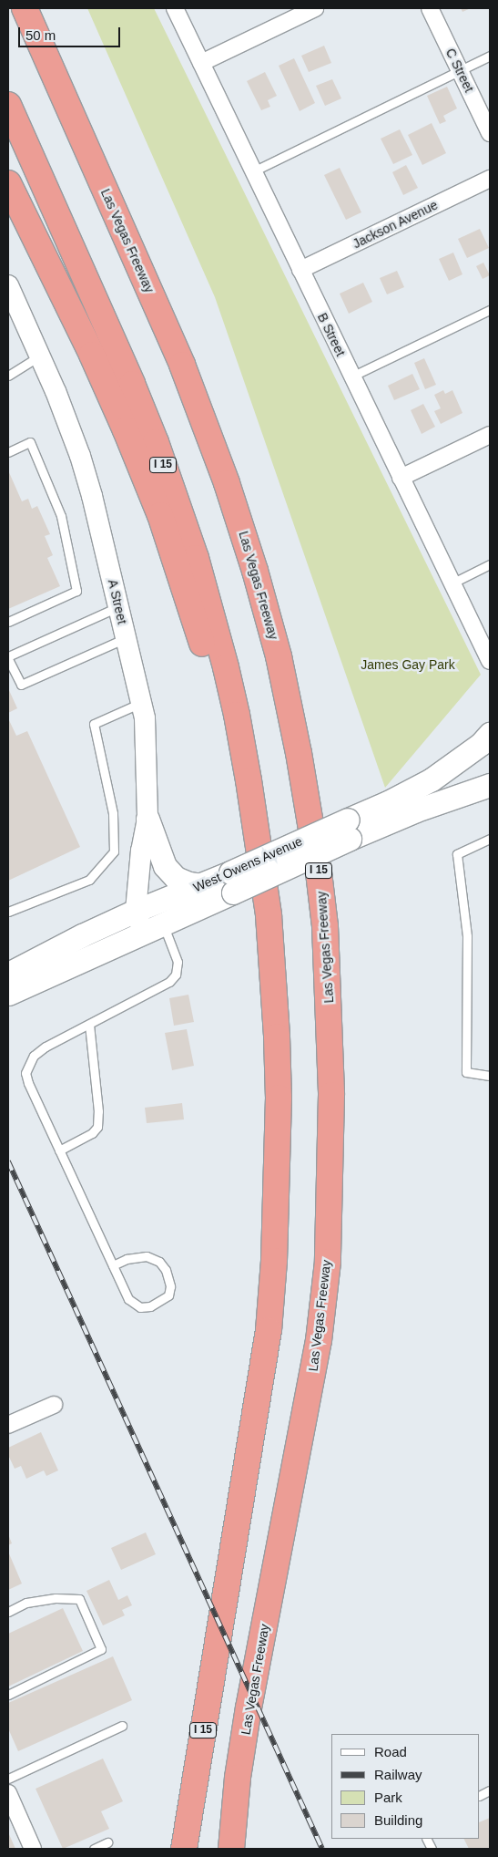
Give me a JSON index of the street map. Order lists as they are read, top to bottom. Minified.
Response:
{"streets":{"highway":["Las Vegas Freeway","I 15"],"main road":["West Owens Avenue"],"street":["C Street","Jackson Avenue","B Street","A Street"]},"crossings":[["Jackson Avenue","B Street"],["A Street","West Owens Avenue"]],"parks":["James Gay Park"],"legend":["Road","Railway","Park","Building"],"scale_bar":"50 m"}
